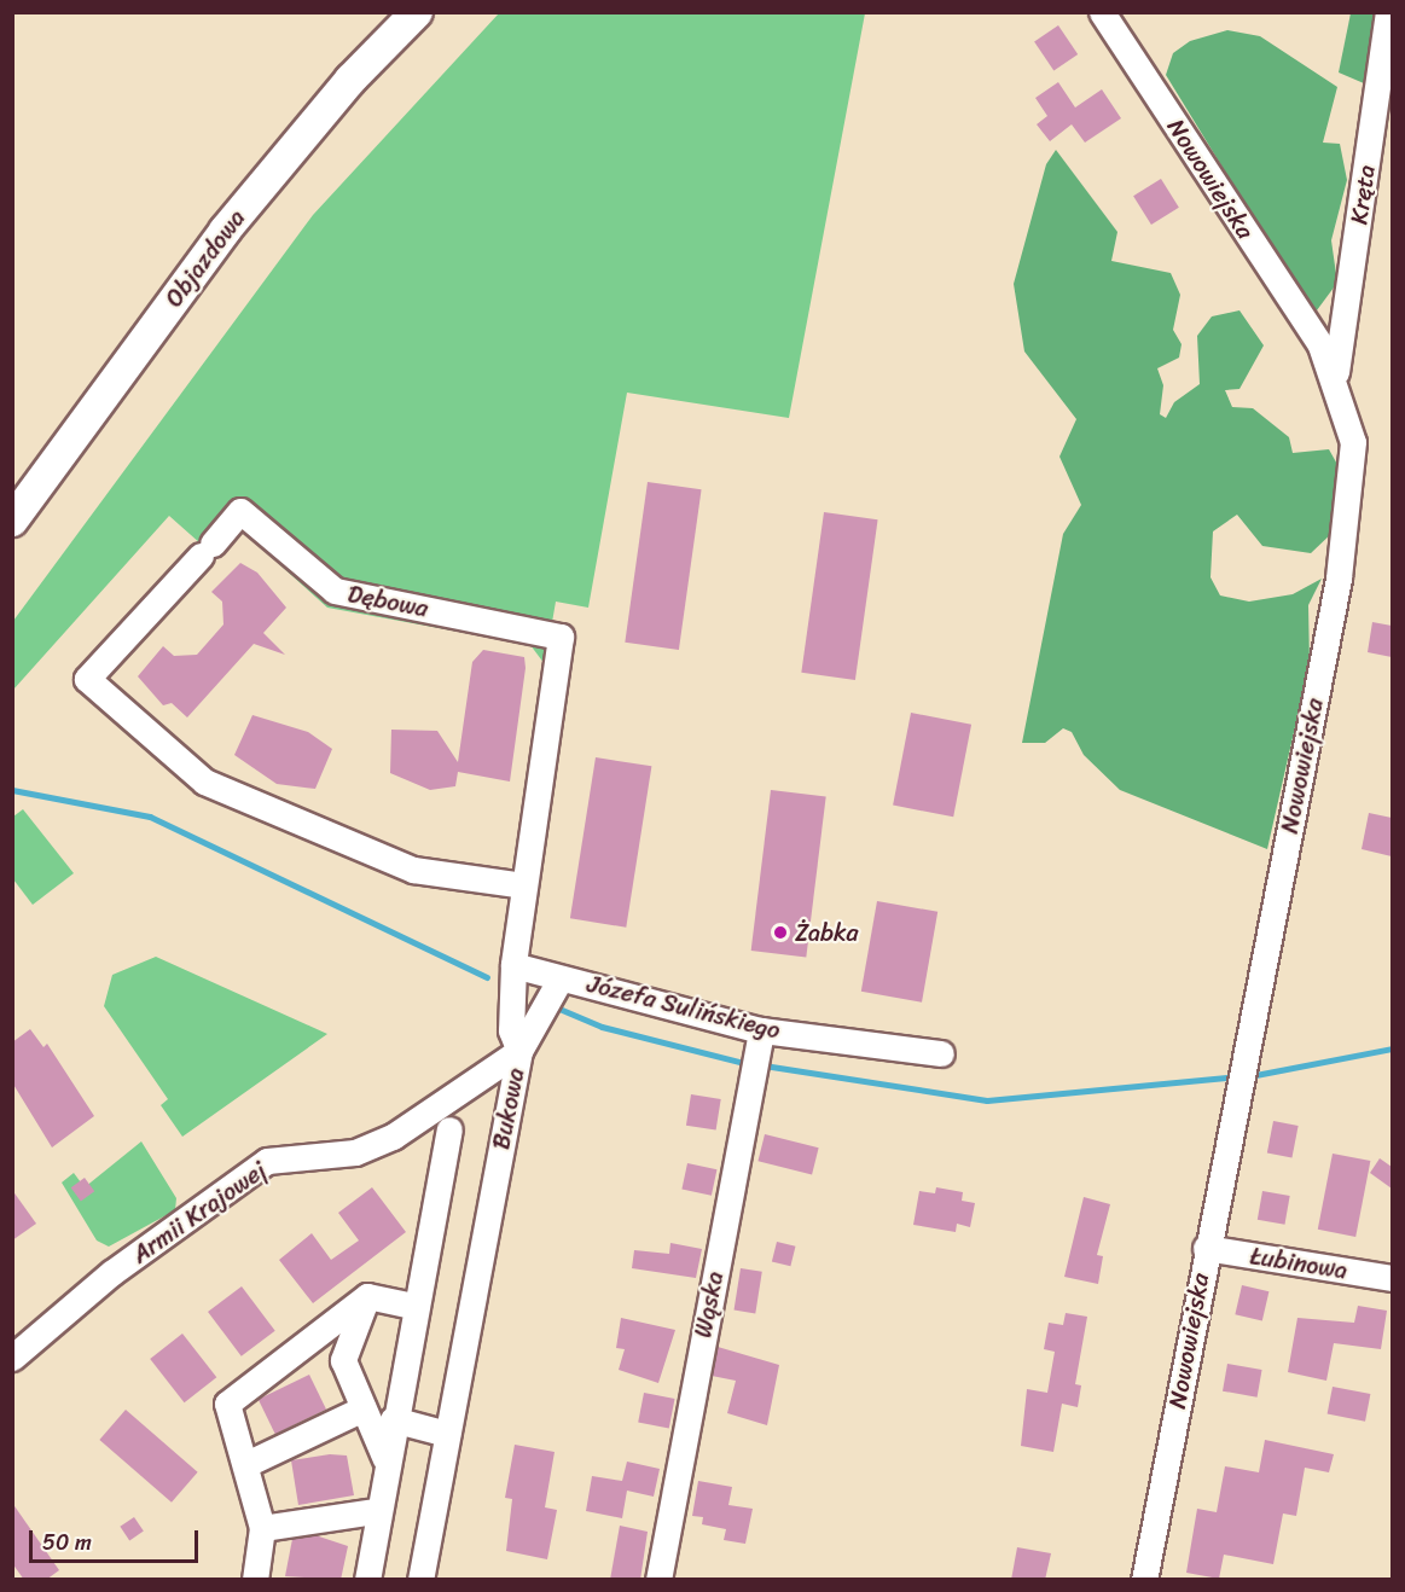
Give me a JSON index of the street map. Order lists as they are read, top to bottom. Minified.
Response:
{"streets":{"main road":["Objazdowa"],"street":["Nowowiejska","Kręta","Dębowa","Józefa Sulińskiego","Bukowa","Armii Krajowej","Łubinowa","Wąska"]},"crossings":[["Nowowiejska","Kręta"],["Nowowiejska","Łubinowa"],["Dębowa","Bukowa"],["Józefa Sulińskiego","Bukowa"],["Józefa Sulińskiego","Wąska"],["Bukowa","Armii Krajowej"]],"places":["Żabka"],"scale_bar":"50 m"}
